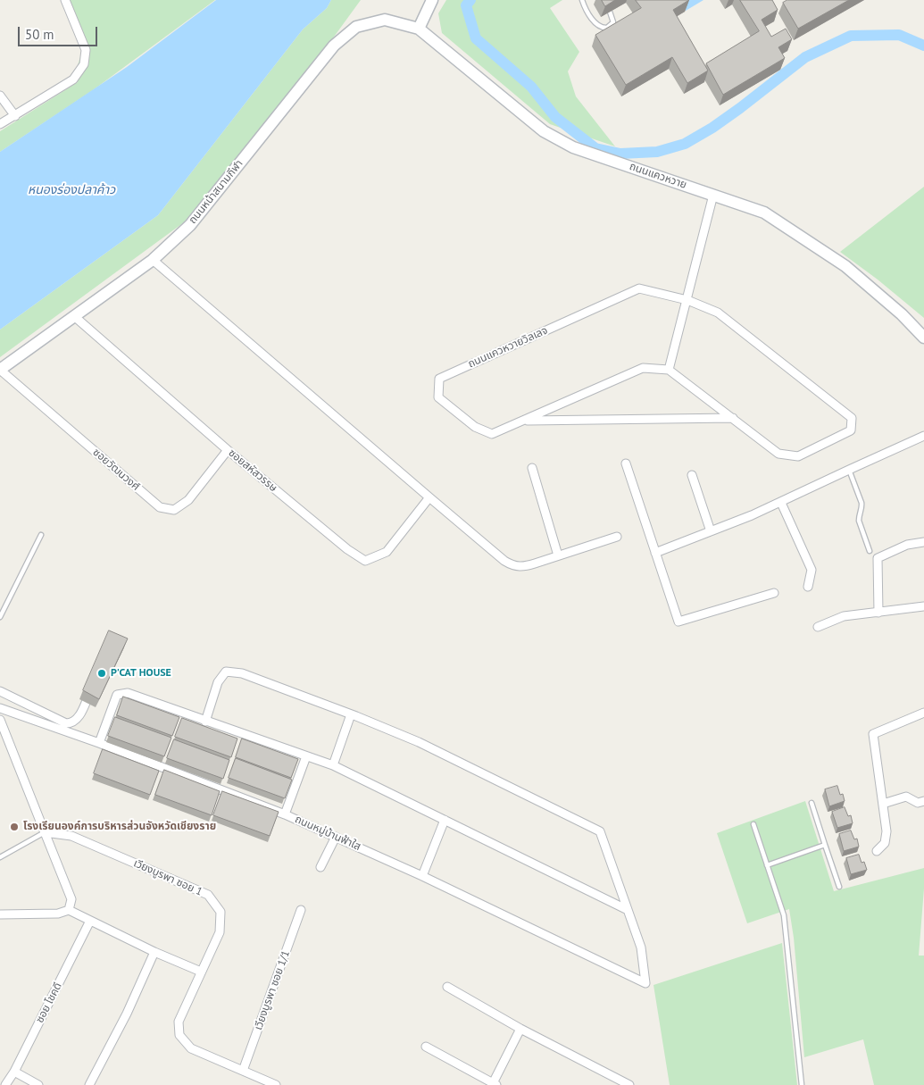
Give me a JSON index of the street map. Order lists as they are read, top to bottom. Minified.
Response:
{"streets":{"street":["ถนนแควหวาย","ถนนหน้าสนามกีฬา","ถนนแควหวายวิลเลจ","ซอยวัฒนวงศ์","ซอยสหัสวรรษ","ถนนหมู่บ้านฟ้าใส","เวียงบูรพา ซอย 1","เวียงบูรพา ซอย 1/1","ซอย โชคดี"]},"crossings":[["ถนนแควหวาย","ถนนหน้าสนามกีฬา"],["ถนนหน้าสนามกีฬา","ซอยวัฒนวงศ์"],["ถนนหน้าสนามกีฬา","ซอยสหัสวรรษ"],["ซอยวัฒนวงศ์","ซอยสหัสวรรษ"],["เวียงบูรพา ซอย 1","เวียงบูรพา ซอย 1/1"]],"water":["หนองร่องปลาค้าว"],"places":["P'CAT HOUSE","โรงเรียนองค์การบริหารส่วนจังหวัดเชียงราย"],"scale_bar":"50 m"}
